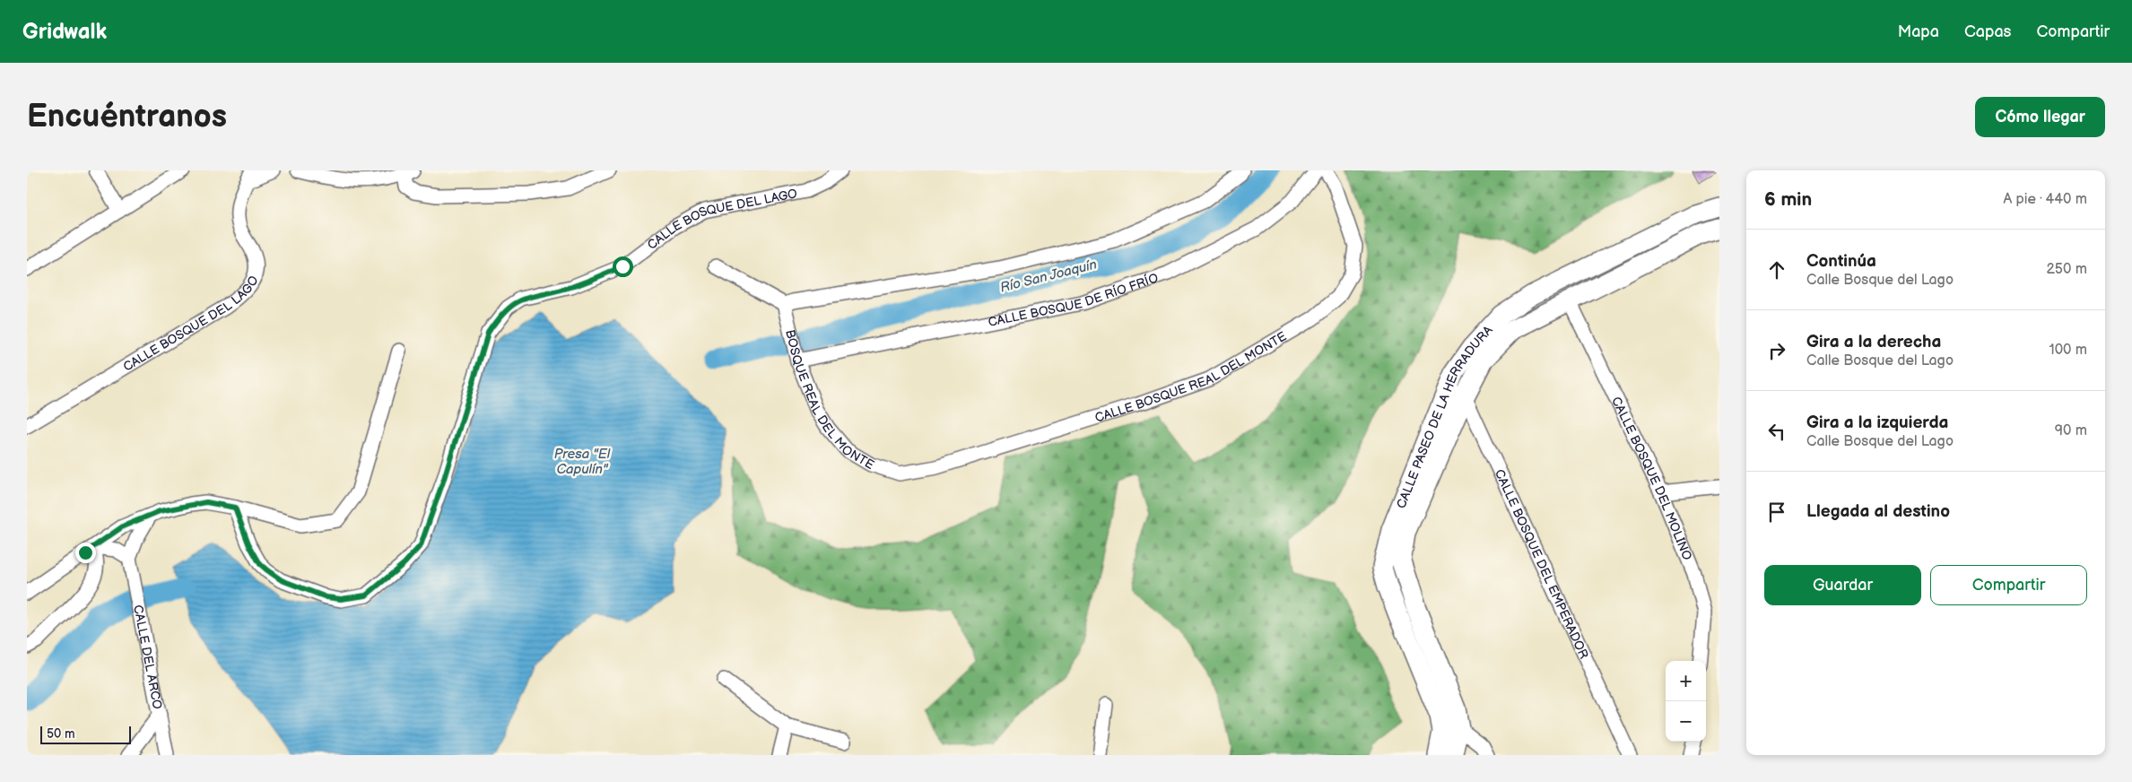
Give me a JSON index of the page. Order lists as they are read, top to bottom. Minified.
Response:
{"streets":{"main road":["CALLE PASEO DE LA HERRADURA"],"street":["CALLE BOSQUE DEL LAGO","CALLE BOSQUE DE RÍO FRÍO","CALLE BOSQUE REAL DEL MONTE","BOSQUE REAL DEL MONTE","CALLE BOSQUE DEL MOLINO","CALLE BOSQUE DEL EMPERADOR","CALLE DEL ARCO"]},"crossings":[["CALLE BOSQUE DE RÍO FRÍO","BOSQUE REAL DEL MONTE"],["CALLE BOSQUE REAL DEL MONTE","BOSQUE REAL DEL MONTE"],["CALLE PASEO DE LA HERRADURA","CALLE BOSQUE DEL MOLINO"],["CALLE PASEO DE LA HERRADURA","CALLE BOSQUE DEL EMPERADOR"]],"water":["Río San Joaquín","Presa \"El Capulín\""],"scale_bar":"50 m","page":{"header":"Gridwalk","nav":["Mapa","Capas","Compartir"],"buttons":["Cómo llegar",["Guardar","Compartir"]],"title":"Encuéntranos","heading":["6 min","A pie · 440 m"],"list":[["Continúa","Calle Bosque del Lago","250 m"],["Gira a la derecha","Calle Bosque del Lago","100 m"],["Gira a la izquierda","Calle Bosque del Lago","90 m"],"Llegada al destino"],"map_buttons":["+","−"],"scale":"50 m"}}
